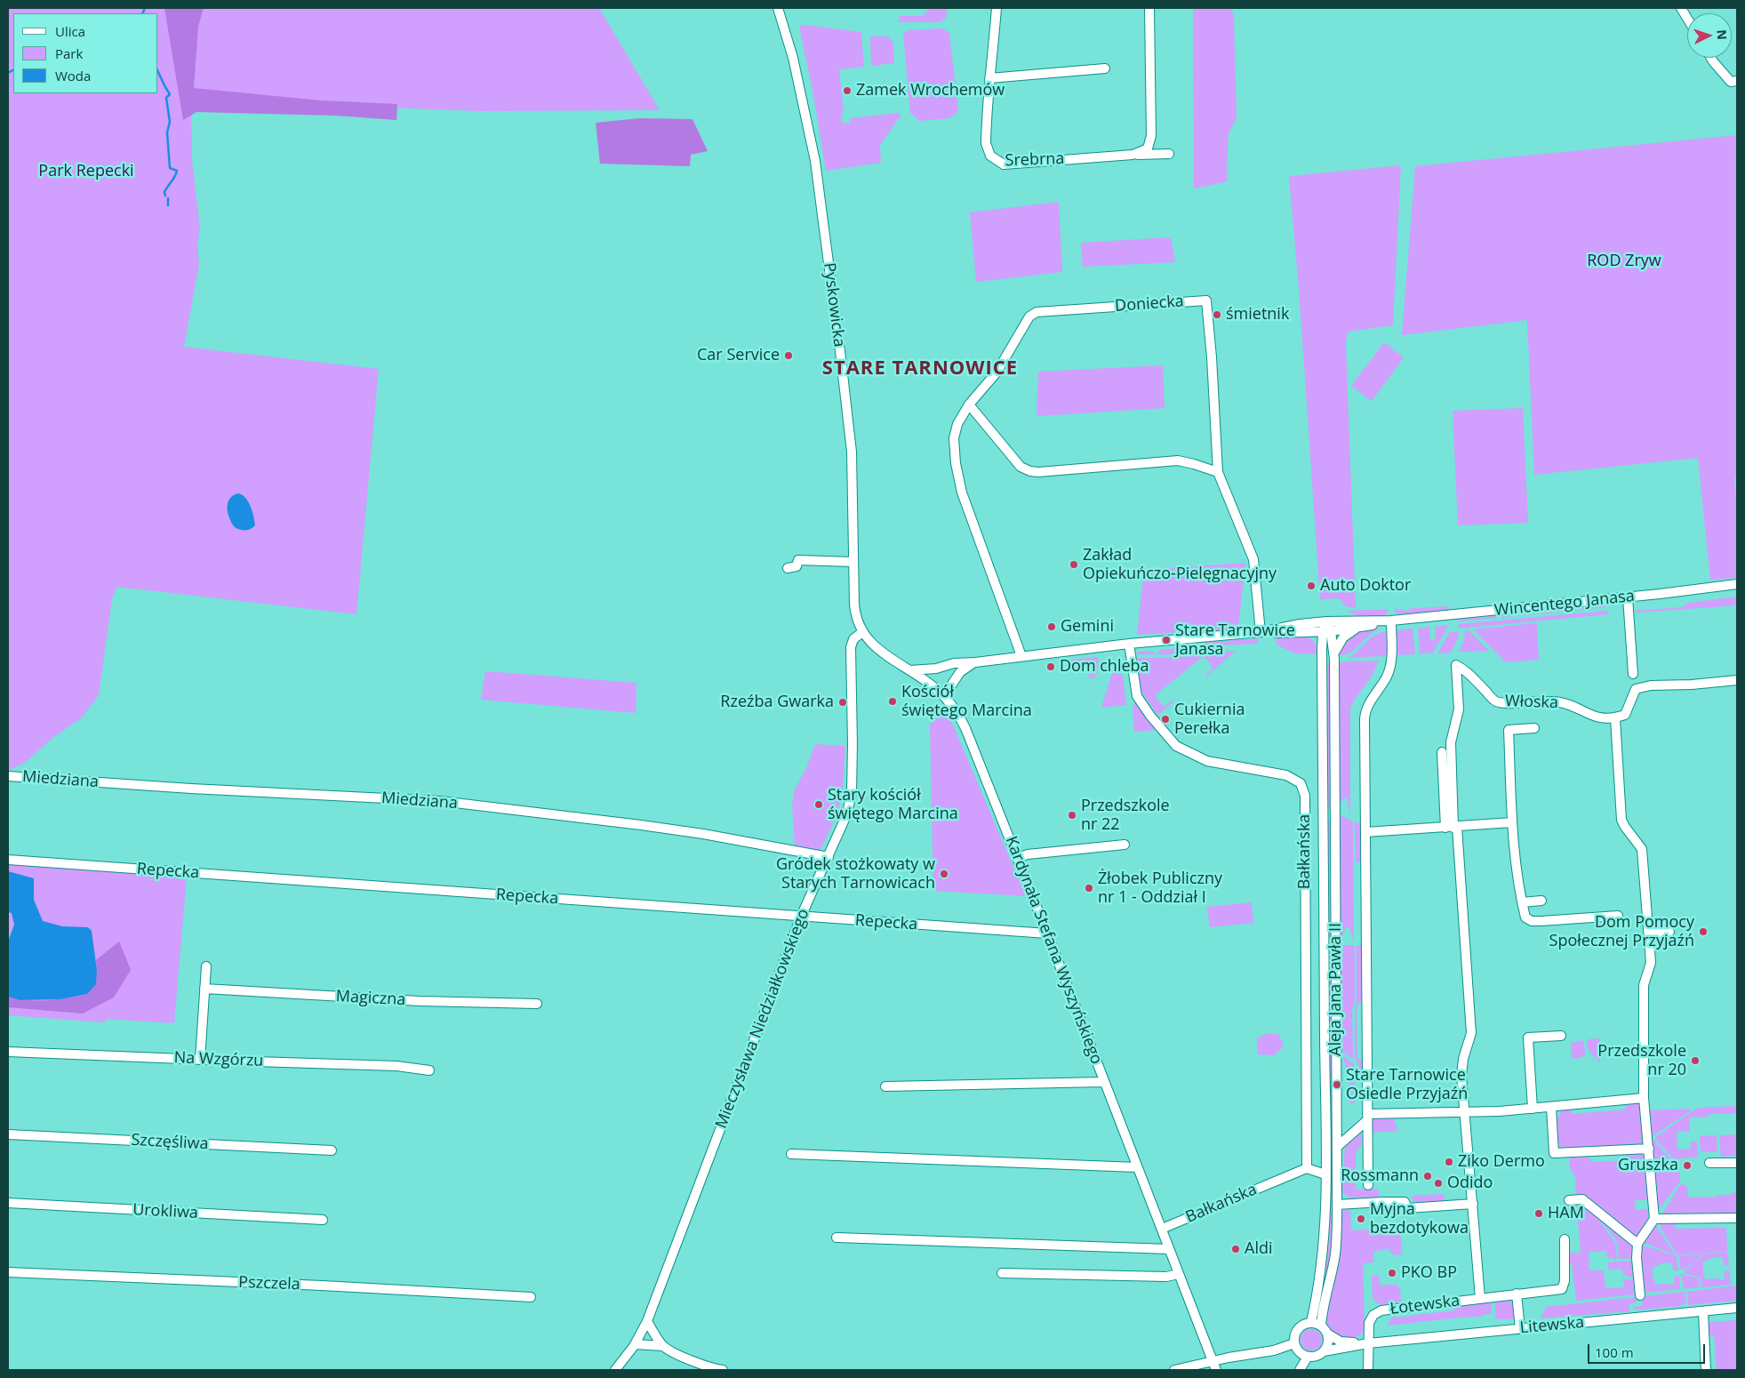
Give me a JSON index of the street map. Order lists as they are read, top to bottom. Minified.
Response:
{"streets":{"street":["Srebrna","Doniecka","Pyskowicka","Wincentego Janasa","Włoska","Miedziana","Bałkańska","Repecka","Kardynała Stefana Wyszyńskiego","Aleja Jana Pawła II","Magiczna","Mieczysława Niedziałkowskiego","Na Wzgórzu","Szczęśliwa","Urokliwa","Pszczela","Łotewska","Litewska"]},"crossings":[["Doniecka","Wincentego Janasa"],["Pyskowicka","Kardynała Stefana Wyszyńskiego"],["Pyskowicka","Mieczysława Niedziałkowskiego"],["Wincentego Janasa","Bałkańska"],["Wincentego Janasa","Kardynała Stefana Wyszyńskiego"],["Wincentego Janasa","Aleja Jana Pawła II"],["Włoska","Łotewska"],["Miedziana","Mieczysława Niedziałkowskiego"],["Bałkańska","Kardynała Stefana Wyszyńskiego"],["Repecka","Kardynała Stefana Wyszyńskiego"],["Repecka","Mieczysława Niedziałkowskiego"],["Kardynała Stefana Wyszyńskiego","Mieczysława Niedziałkowskiego"],["Aleja Jana Pawła II","Litewska"],["Łotewska","Litewska"]],"districts":["STARE TARNOWICE"],"parks":["Park Repecki","ROD Zryw"],"places":["Zamek Wrochemów","śmietnik","Car Service","Zakład Opiekuńczo-Pielęgnacyjny","Auto Doktor","Gemini","Stare Tarnowice Janasa","Dom chleba","Kościół świętego Marcina","Rzeźba Gwarka","Cukiernia Perełka","Stary kościół świętego Marcina","Przedszkole nr 22","Gródek stożkowaty w Starych Tarnowicach","Żłobek Publiczny nr 1 - Oddział I","Dom Pomocy Społecznej Przyjaźń","Przedszkole nr 20","Stare Tarnowice Osiedle Przyjaźń","Ziko Dermo","Gruszka","Rossmann","Odido","HAM","Myjna bezdotykowa","Aldi","PKO BP"],"legend":["Ulica","Park","Woda"],"scale_bar":"100 m","north":"right"}
